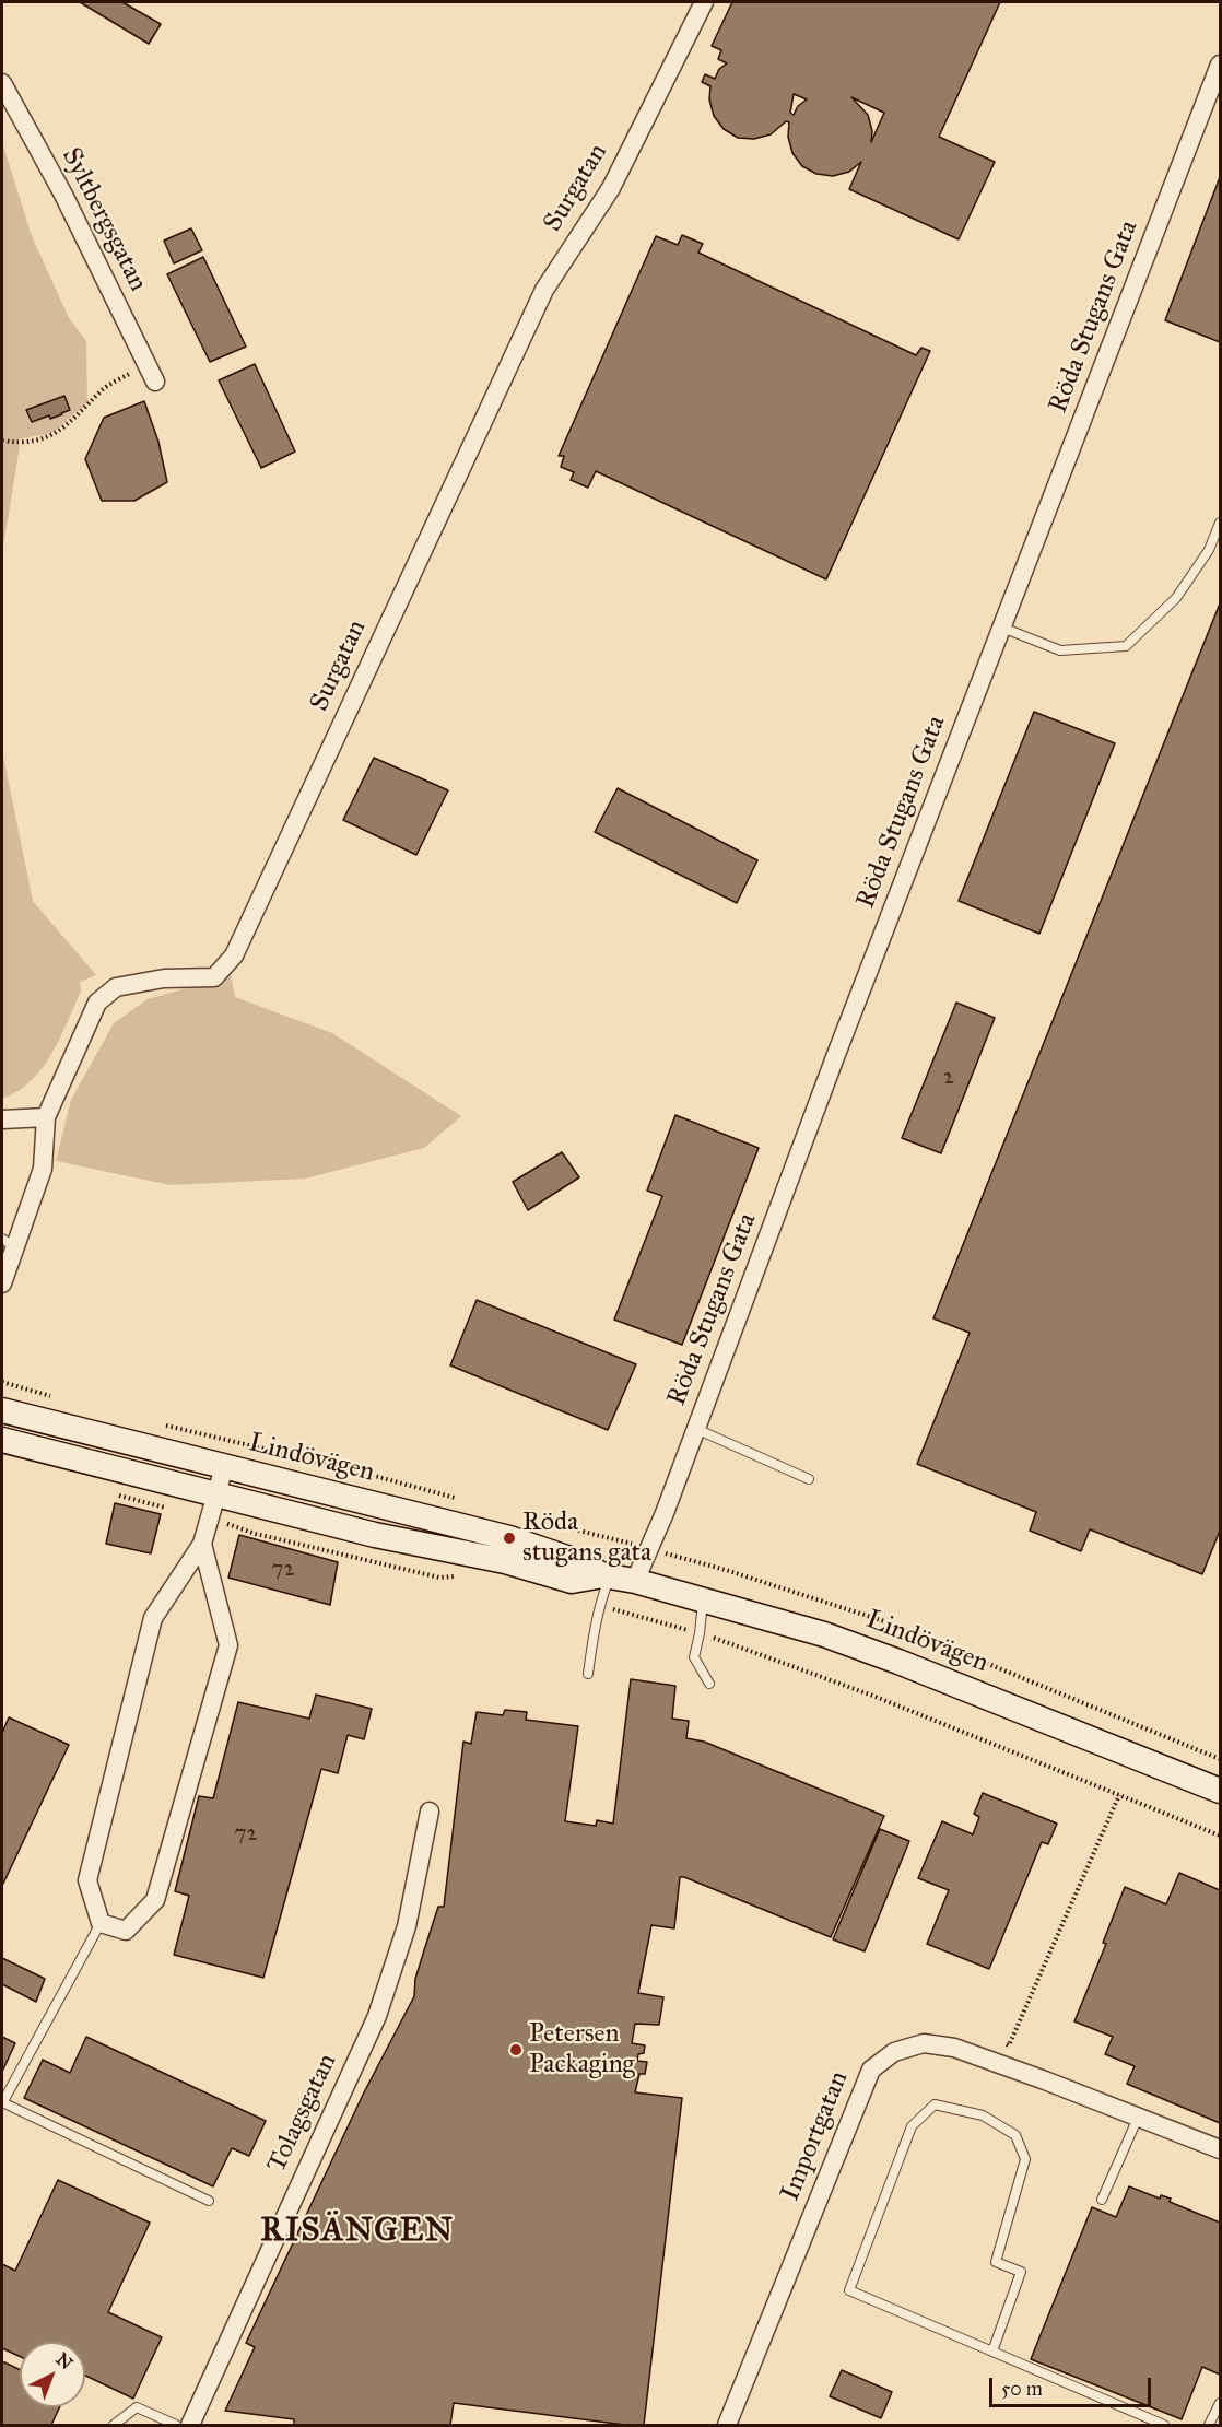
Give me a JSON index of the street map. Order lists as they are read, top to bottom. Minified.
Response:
{"streets":{"main road":["Lindövägen"],"street":["Surgatan","Syltbergsgatan","Röda Stugans Gata","Tolagsgatan","Importgatan"]},"crossings":[["Röda Stugans Gata","Lindövägen"]],"districts":["RISÄNGEN"],"places":["Röda stugans gata","Petersen Packaging"],"house_numbers":["2","72","72"],"scale_bar":"50 m","north":"top right"}
